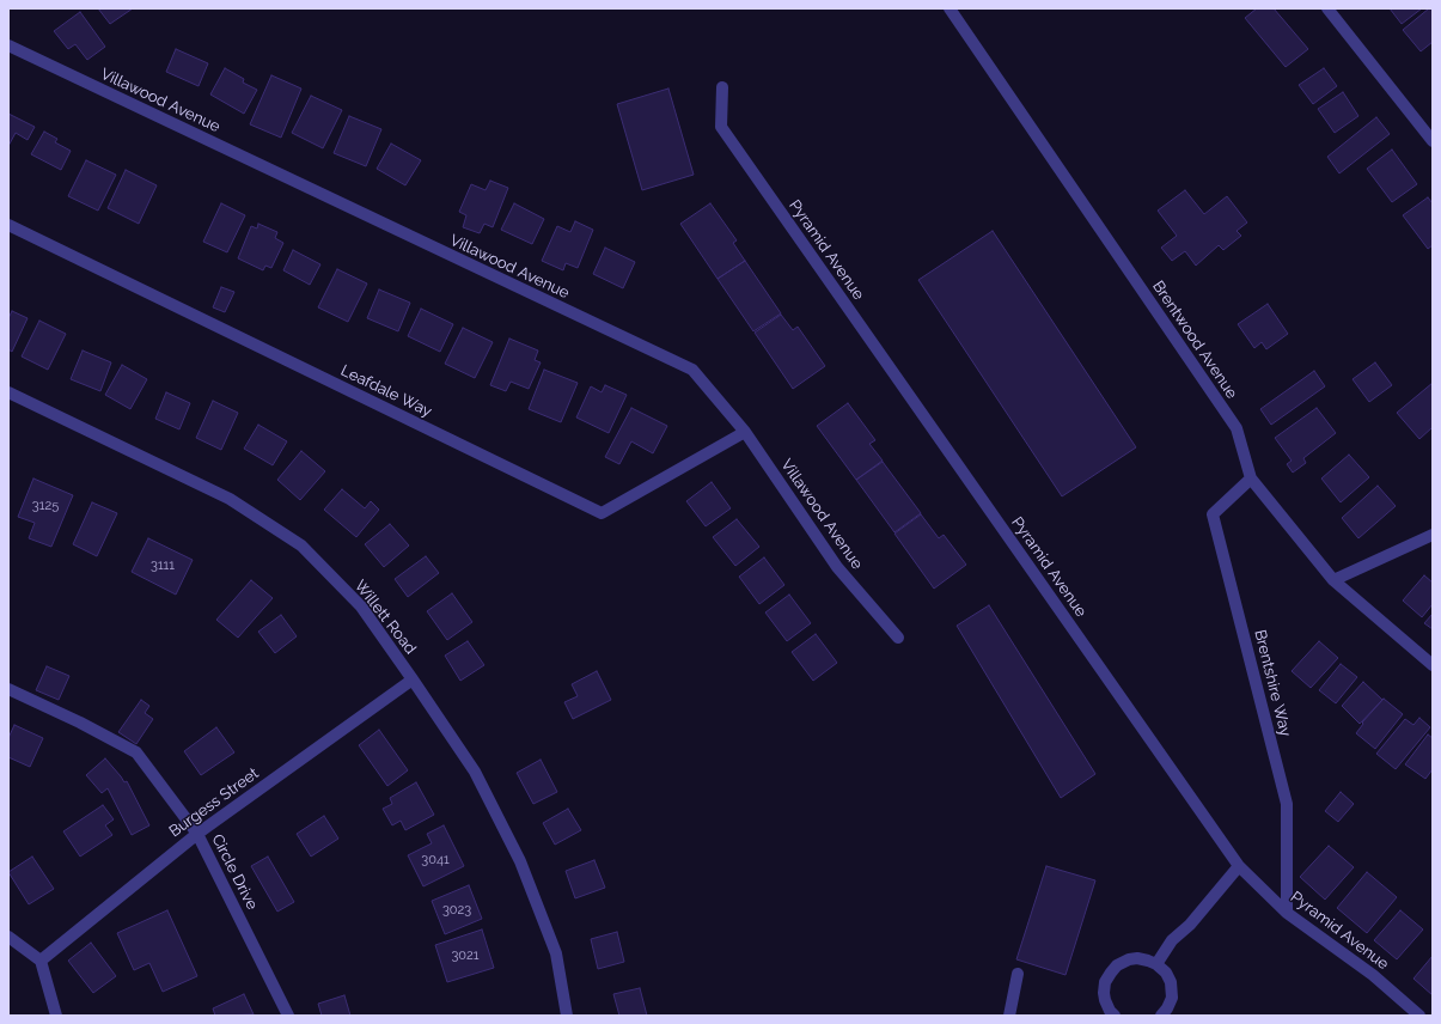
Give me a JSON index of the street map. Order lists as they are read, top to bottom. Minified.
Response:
{"streets":{"street":["Villawood Avenue","Pyramid Avenue","Brentwood Avenue","Leafdale Way","Willett Road","Brentshire Way","Burgess Street","Circle Drive"]},"crossings":[["Villawood Avenue","Leafdale Way"],["Pyramid Avenue","Brentshire Way"],["Brentwood Avenue","Brentshire Way"],["Willett Road","Burgess Street"],["Burgess Street","Circle Drive"]],"house_numbers":["3125","3111","3041","3023","3021"]}
